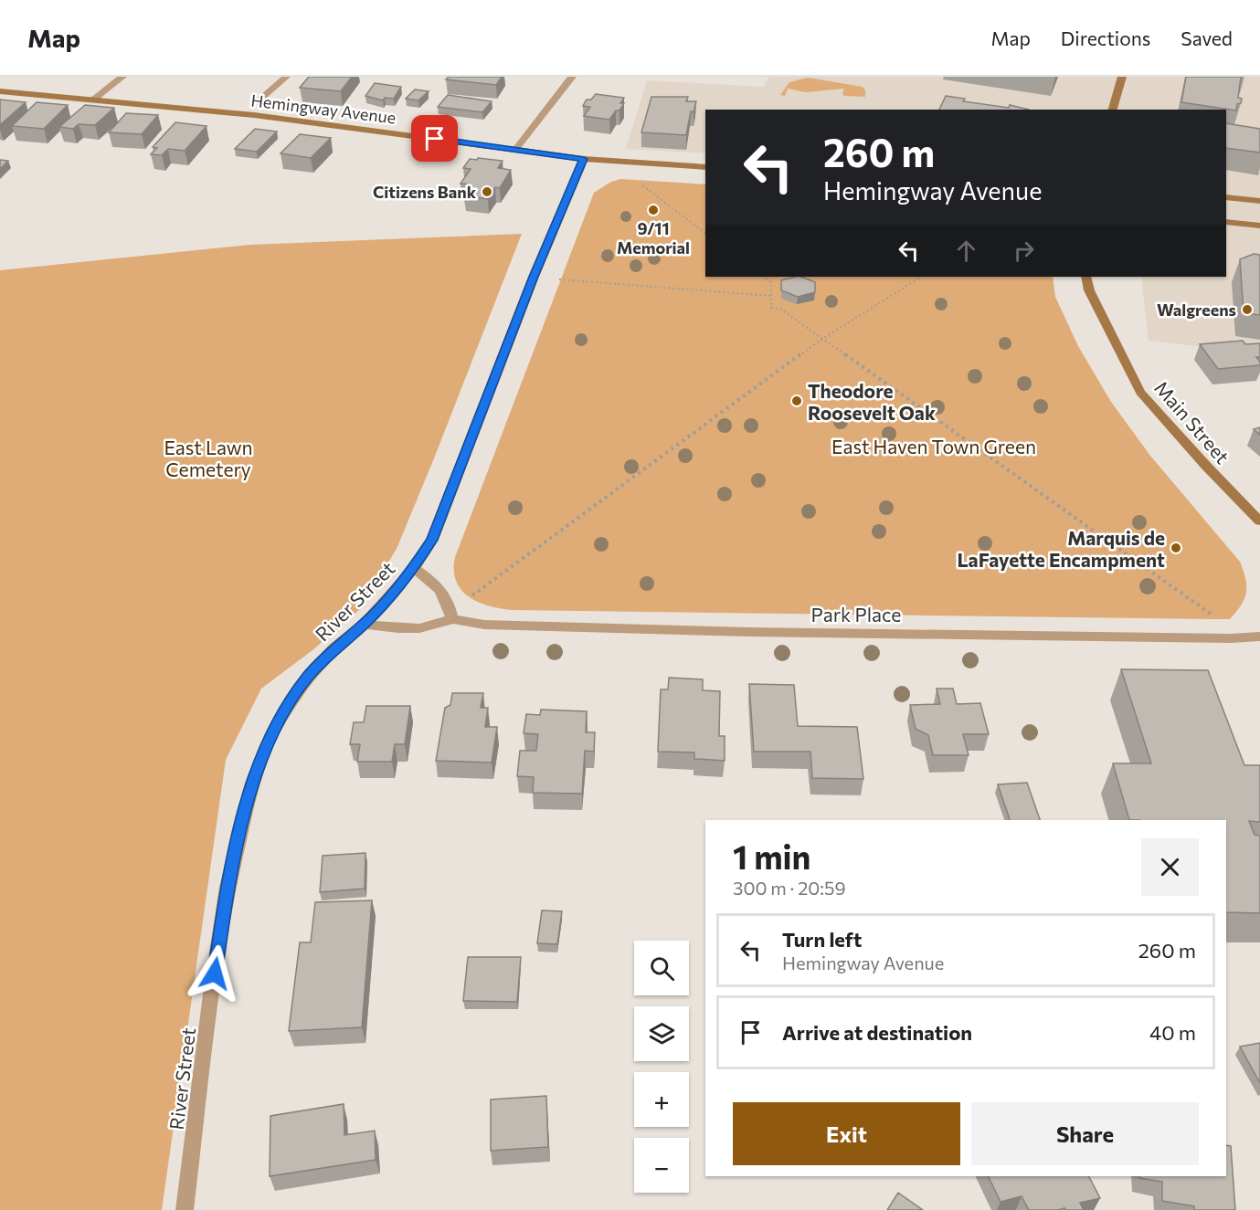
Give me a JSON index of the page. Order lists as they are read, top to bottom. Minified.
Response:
{"streets":{"main road":["Hemingway Avenue","Main Street"],"street":["River Street","Park Place"]},"crossings":[["Hemingway Avenue","River Street"]],"parks":["East Haven Town Green","East Lawn Cemetery"],"places":["Citizens Bank","9/11 Memorial","Walgreens","Theodore Roosevelt Oak","Marquis de LaFayette Encampment"],"page":{"header":"Map","nav":["Map","Directions","Saved"],"turn":["260 m","Hemingway Avenue"],"heading":["1 min","300 m · 20:59"],"list":[{"name":"Turn left","note":"Hemingway Avenue","value":"260 m"},{"name":"Arrive at destination","value":"40 m"}],"map_buttons":["+","−"],"buttons":["Exit","Share"]}}
